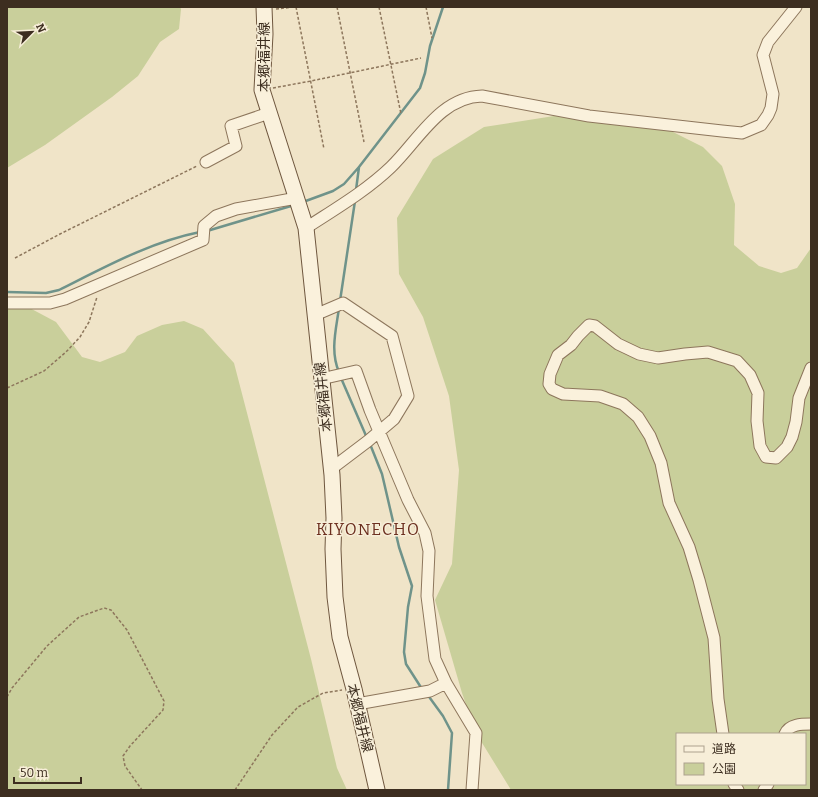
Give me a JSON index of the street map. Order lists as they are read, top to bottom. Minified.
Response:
{"streets":{"main road":["本郷福井線"]},"districts":["KIYONECHO"],"legend":["道路","公園"],"scale_bar":"50 m","north":"top right"}
